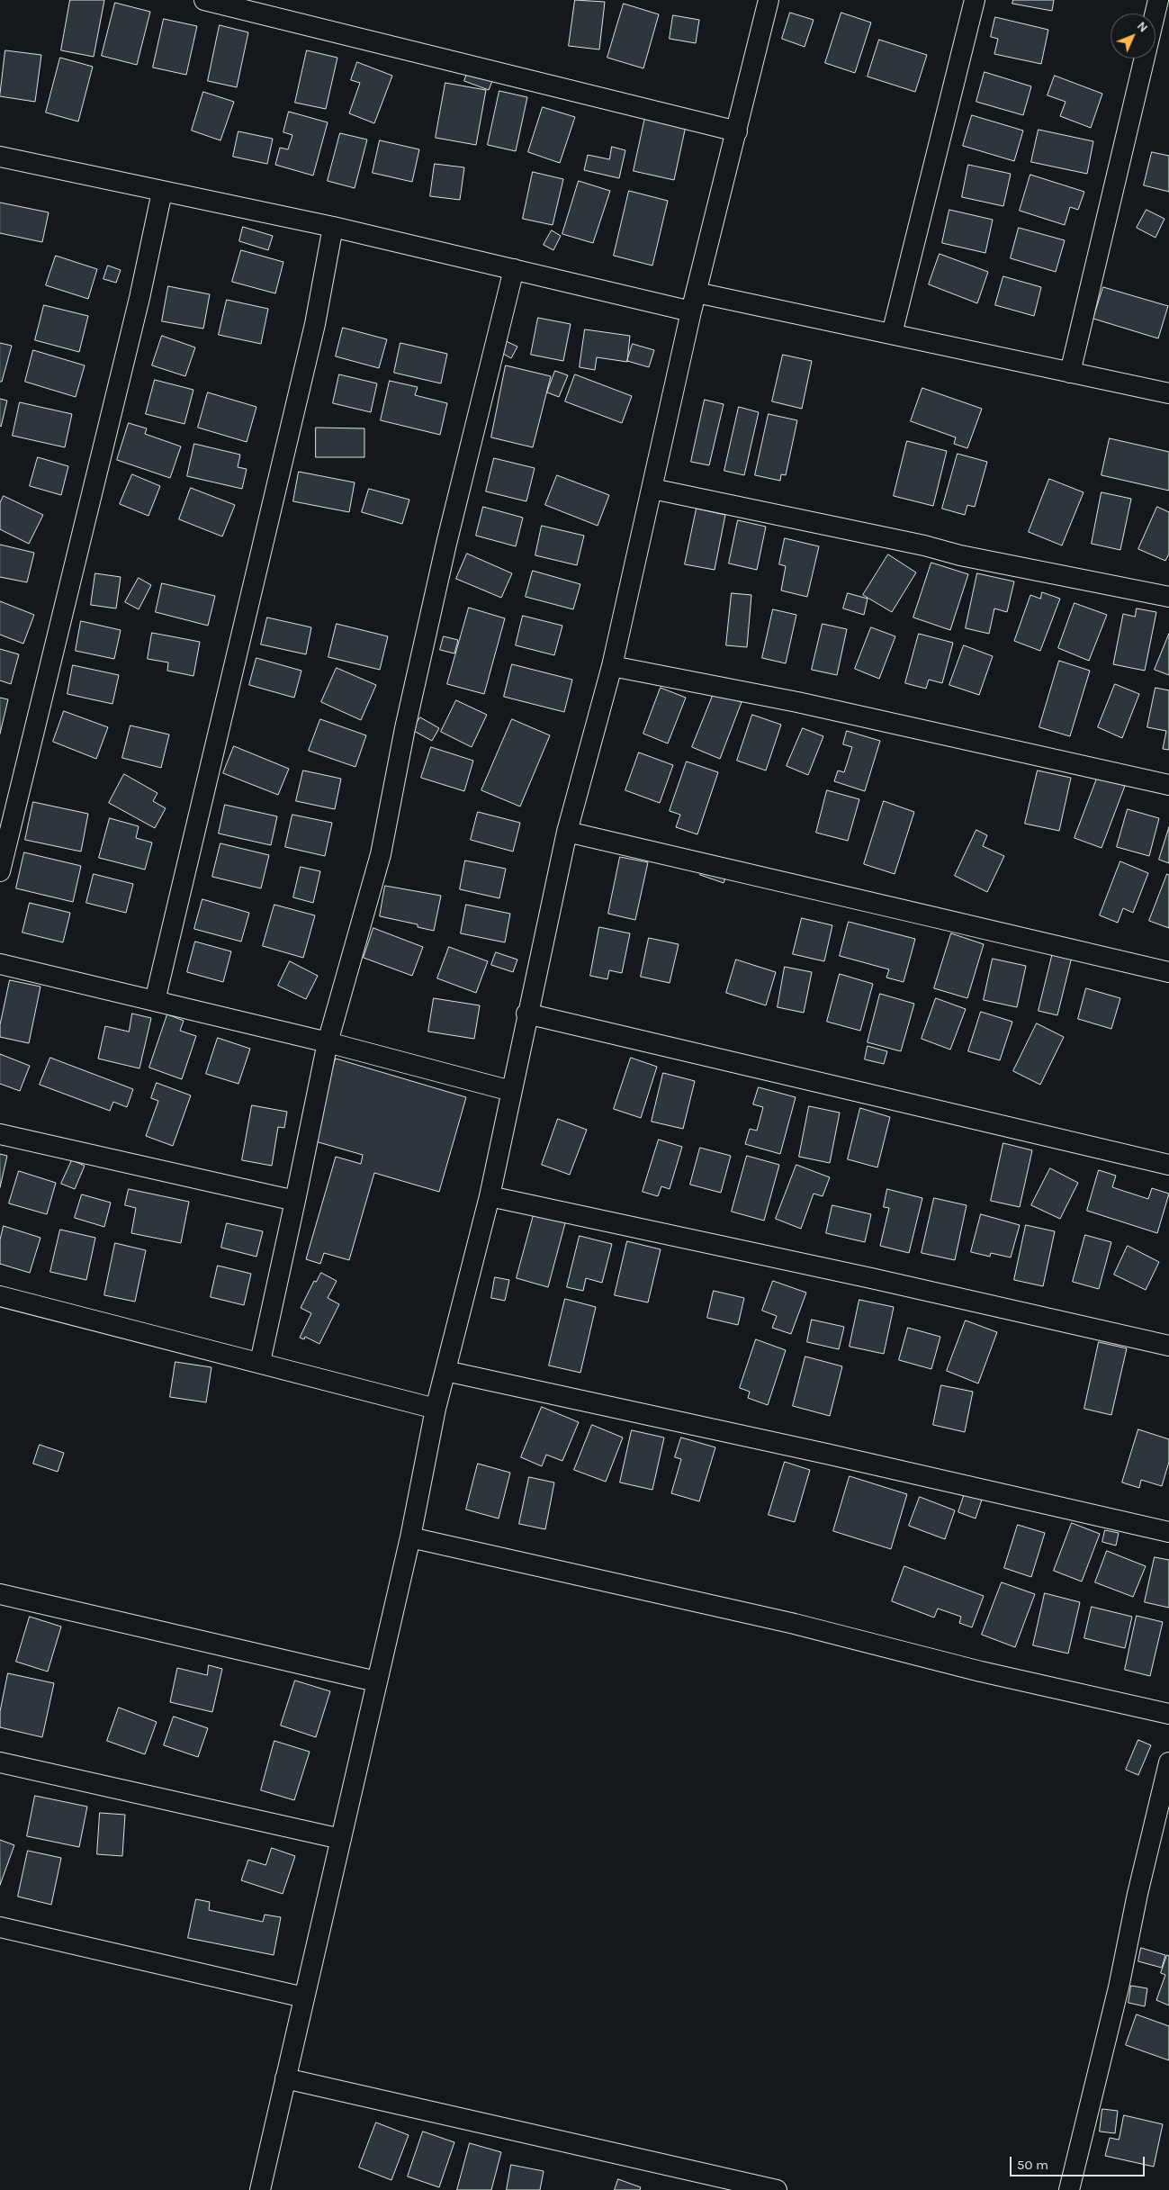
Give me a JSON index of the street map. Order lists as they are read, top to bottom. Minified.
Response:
{"scale_bar":"50 m","north":"top right"}
